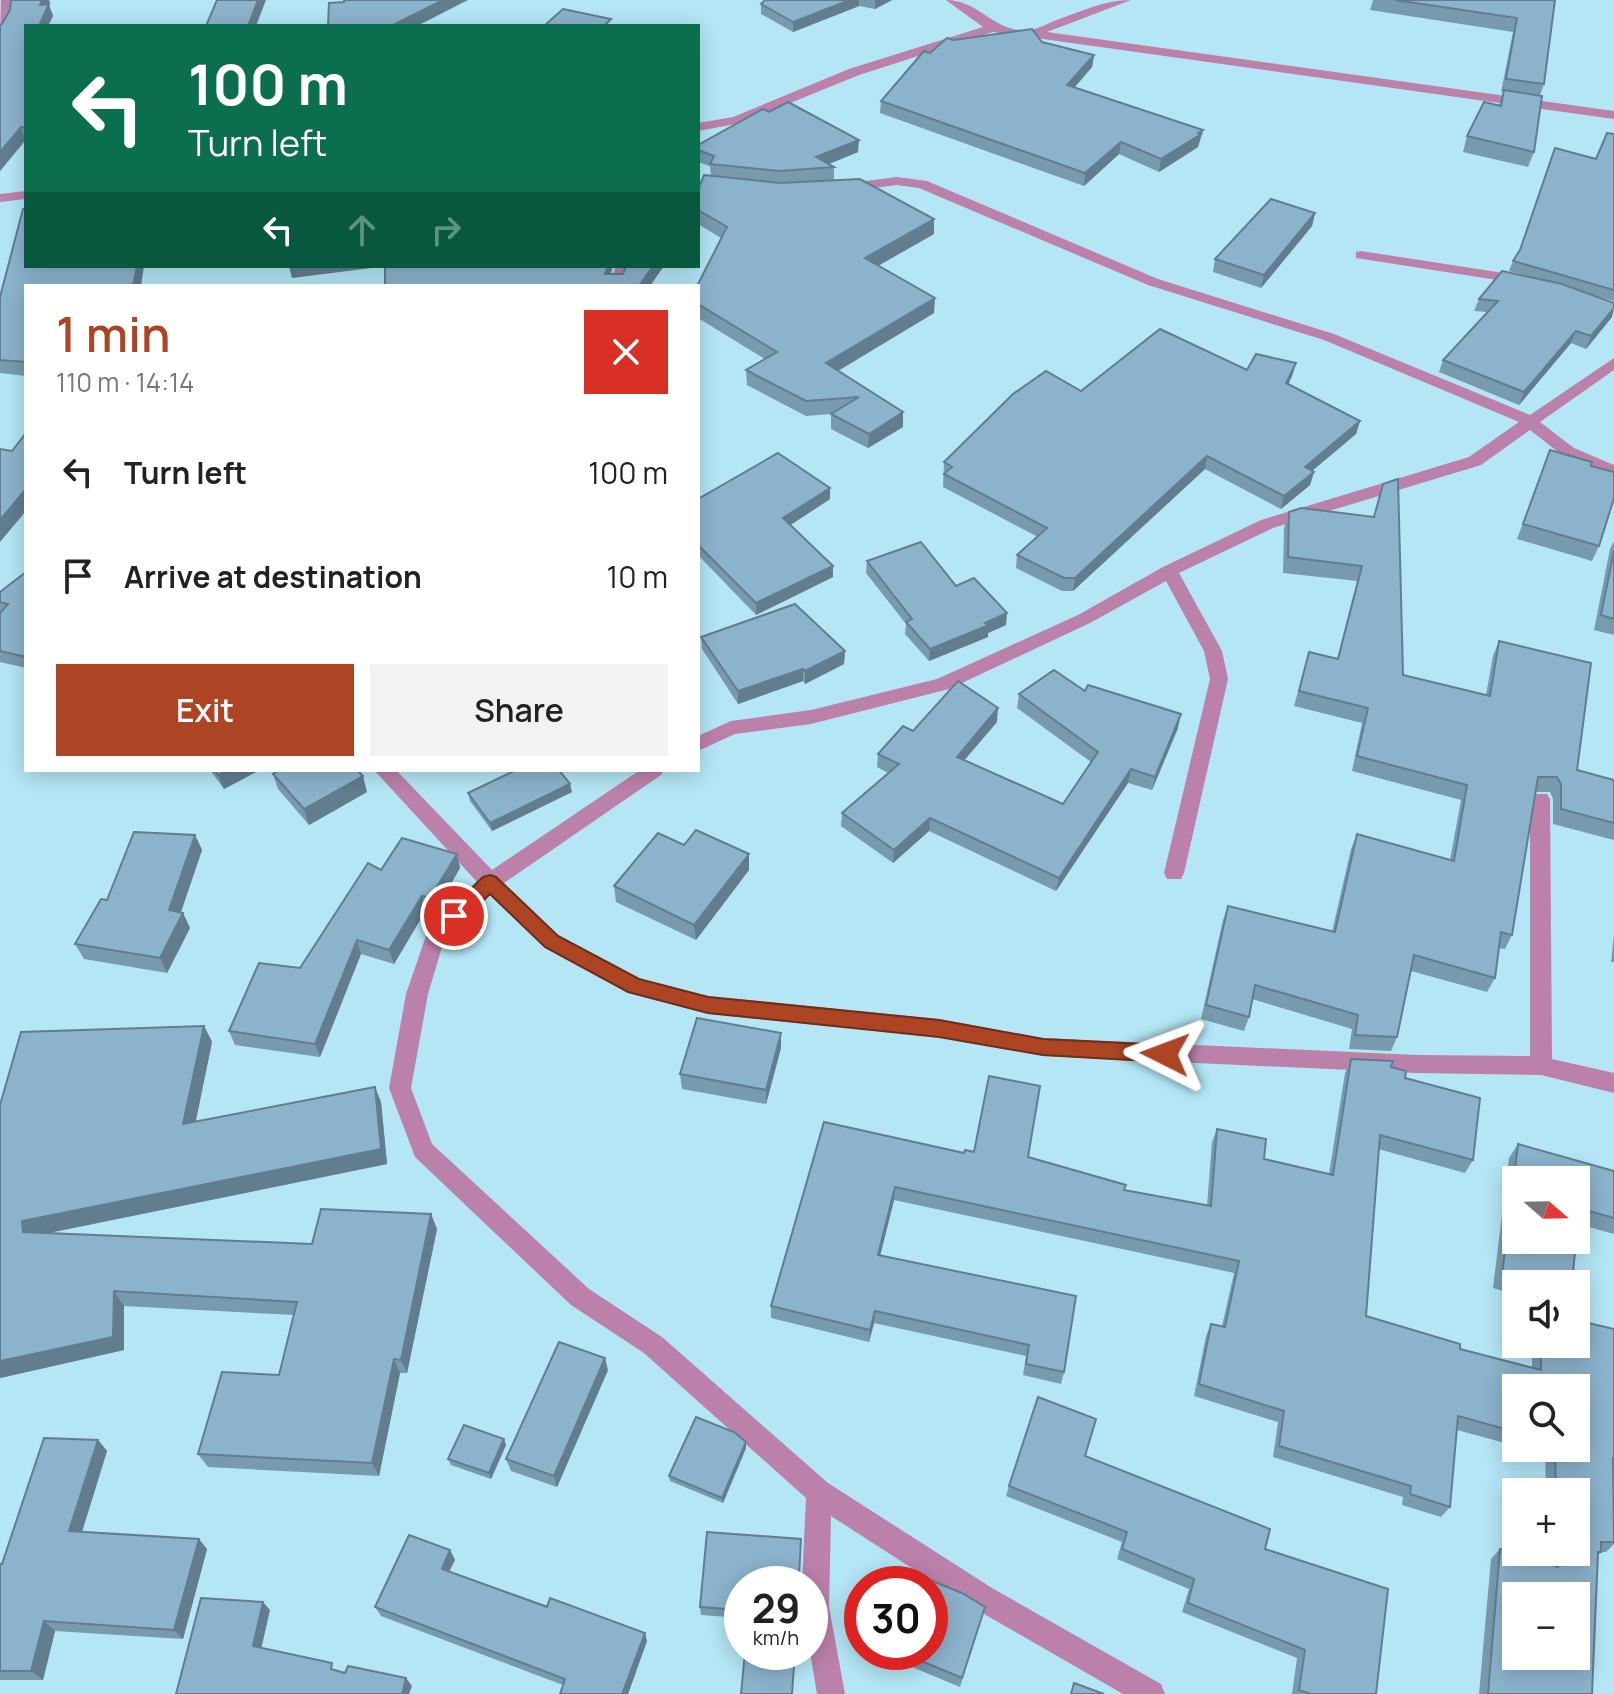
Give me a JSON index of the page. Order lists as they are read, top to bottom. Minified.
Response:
{"north":"right","page":{"turn":["100 m","Turn left"],"heading":["1 min","110 m · 14:14"],"list":[{"name":"Turn left","value":"100 m"},{"name":"Arrive at destination","value":"10 m"}],"buttons":["Exit","Share"],"map_buttons":["+","−"],"speed":"29 km/h","limit":"30"}}
